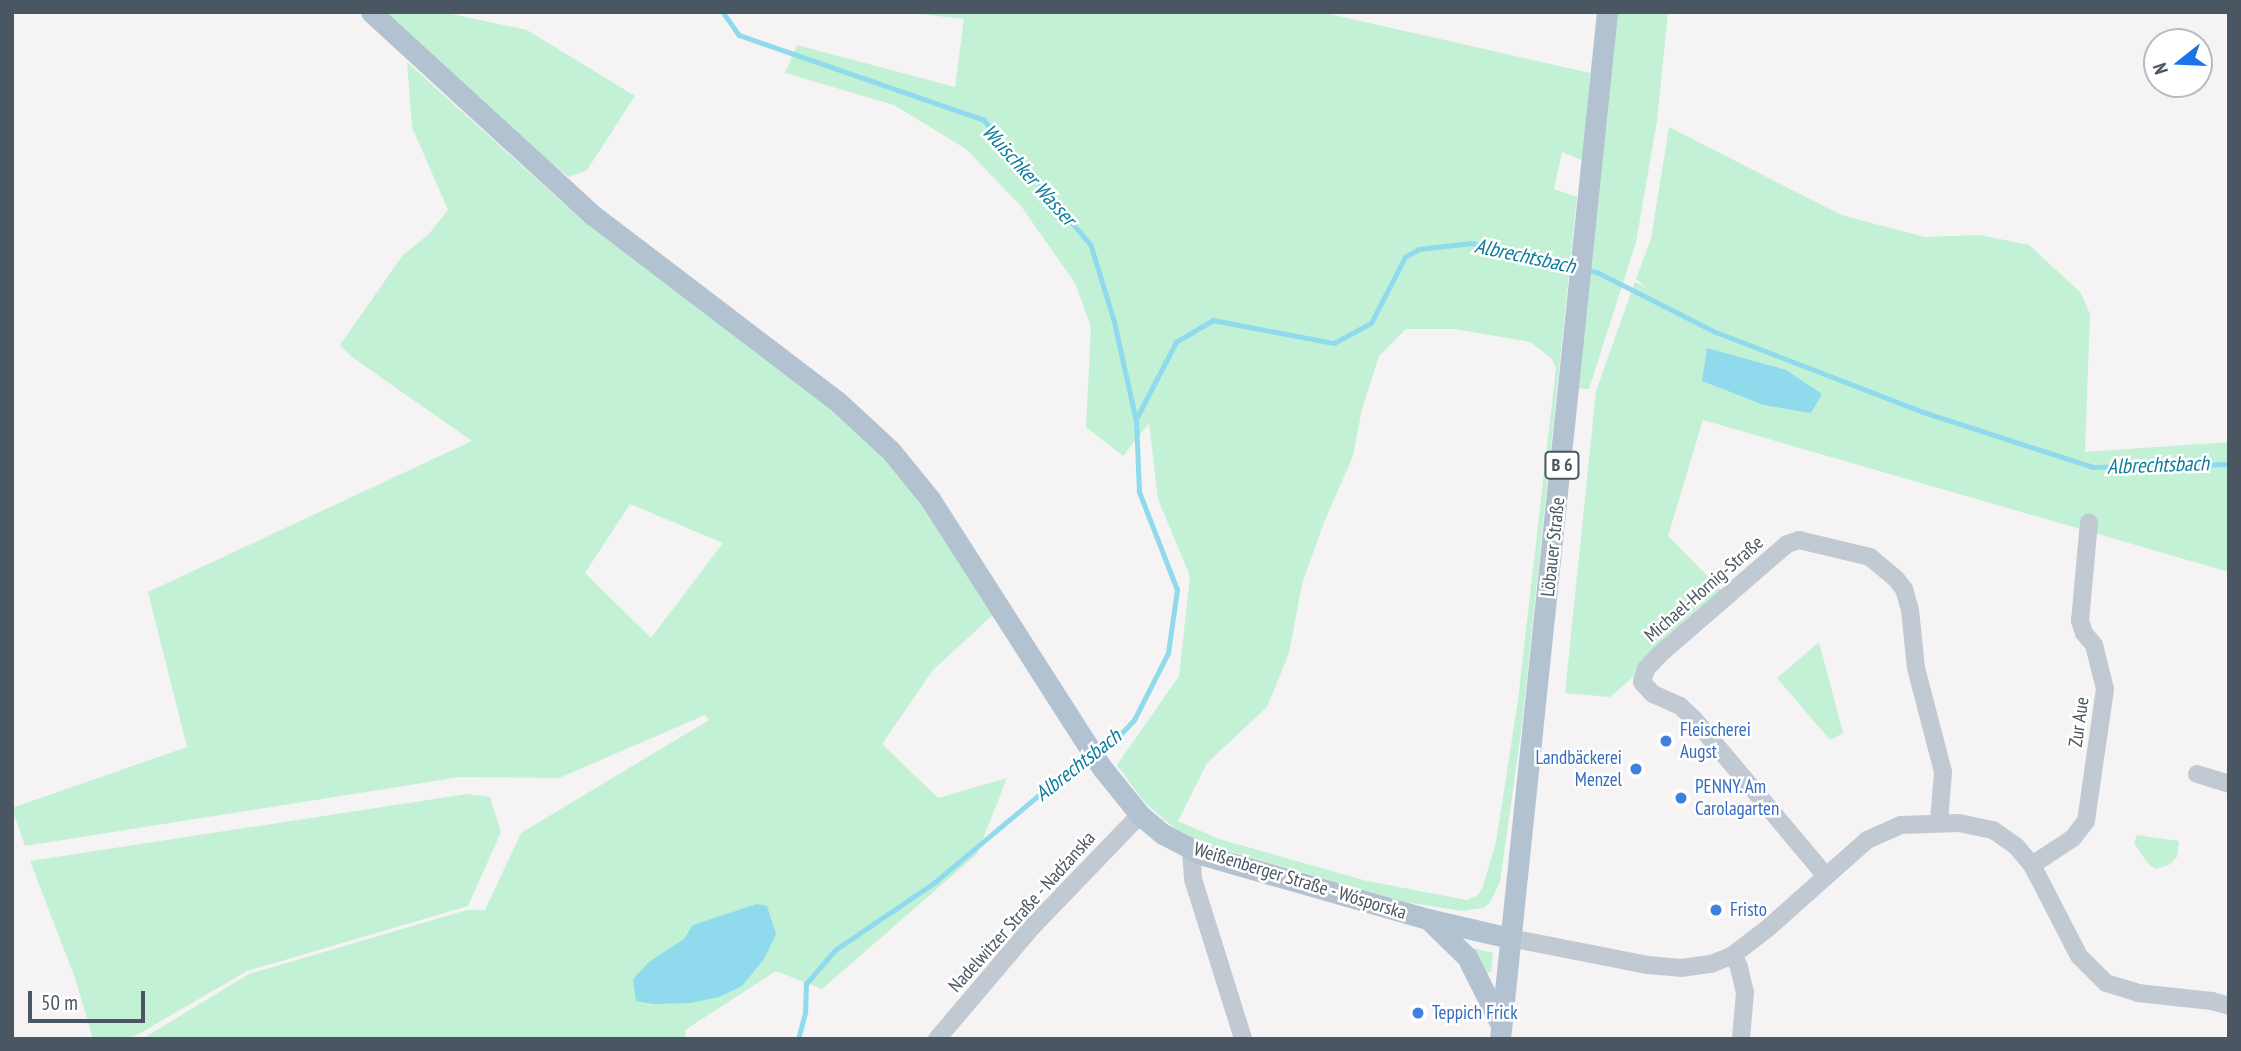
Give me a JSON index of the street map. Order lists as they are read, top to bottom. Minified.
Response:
{"streets":{"main road":["B 6","Löbauer Straße","Weißenberger Straße - Wósporska"],"street":["Michael-Hornig-Straße","Zur Aue","Nadelwitzer Straße - Nadźanska"]},"crossings":[["Löbauer Straße","Weißenberger Straße - Wósporska"],["Weißenberger Straße - Wósporska","Nadelwitzer Straße - Nadźanska"]],"water":["Wuischker Wasser","Albrechtsbach"],"places":["Fleischerei Augst","Landbäckerei Menzel","PENNY. Am Carolagarten","Fristo","Teppich Frick"],"scale_bar":"50 m","north":"left"}
